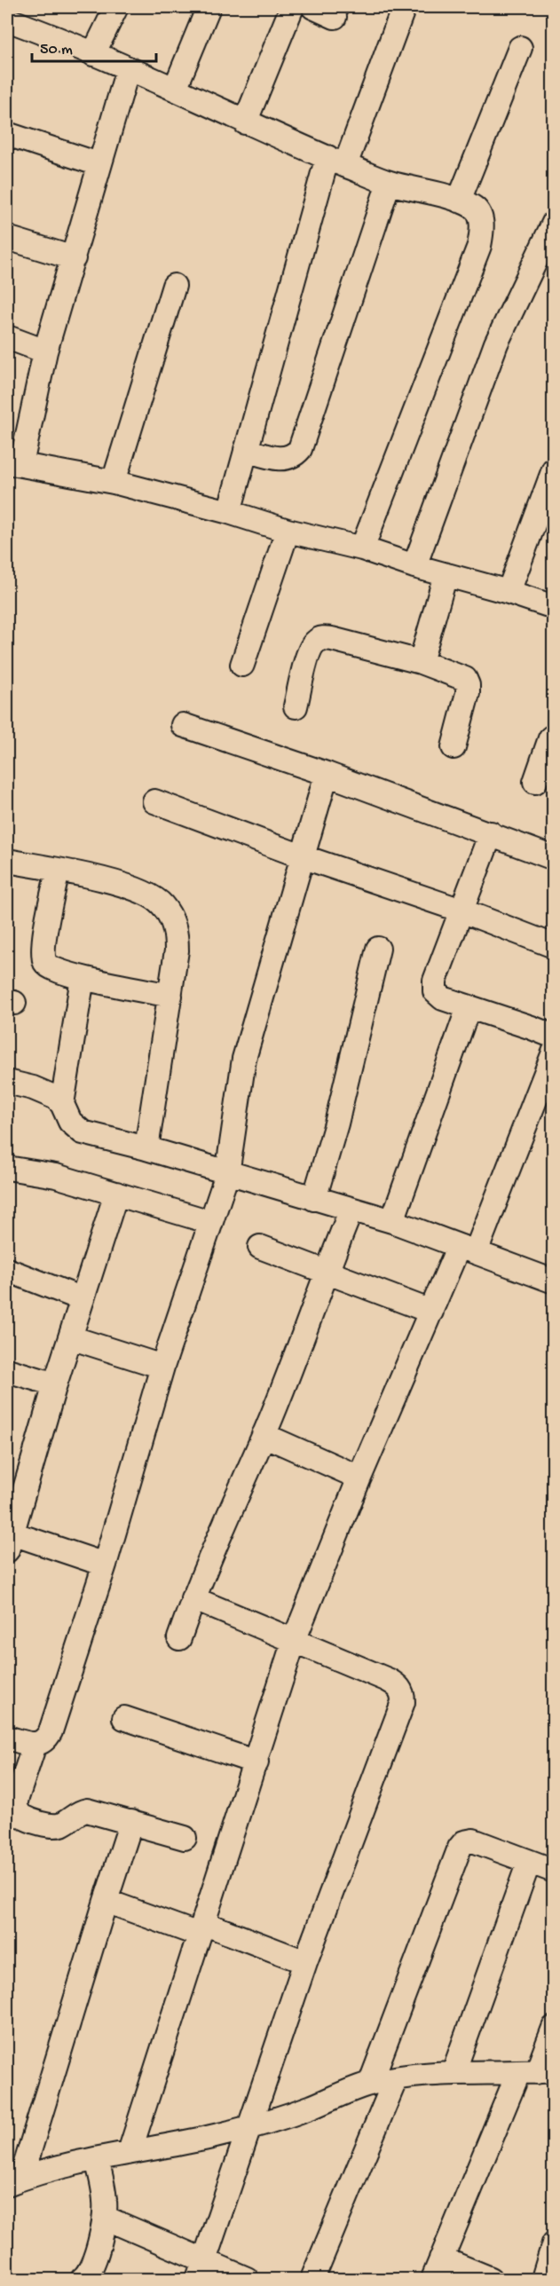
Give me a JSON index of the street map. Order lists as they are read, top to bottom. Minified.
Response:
{"scale_bar":"50 m"}
